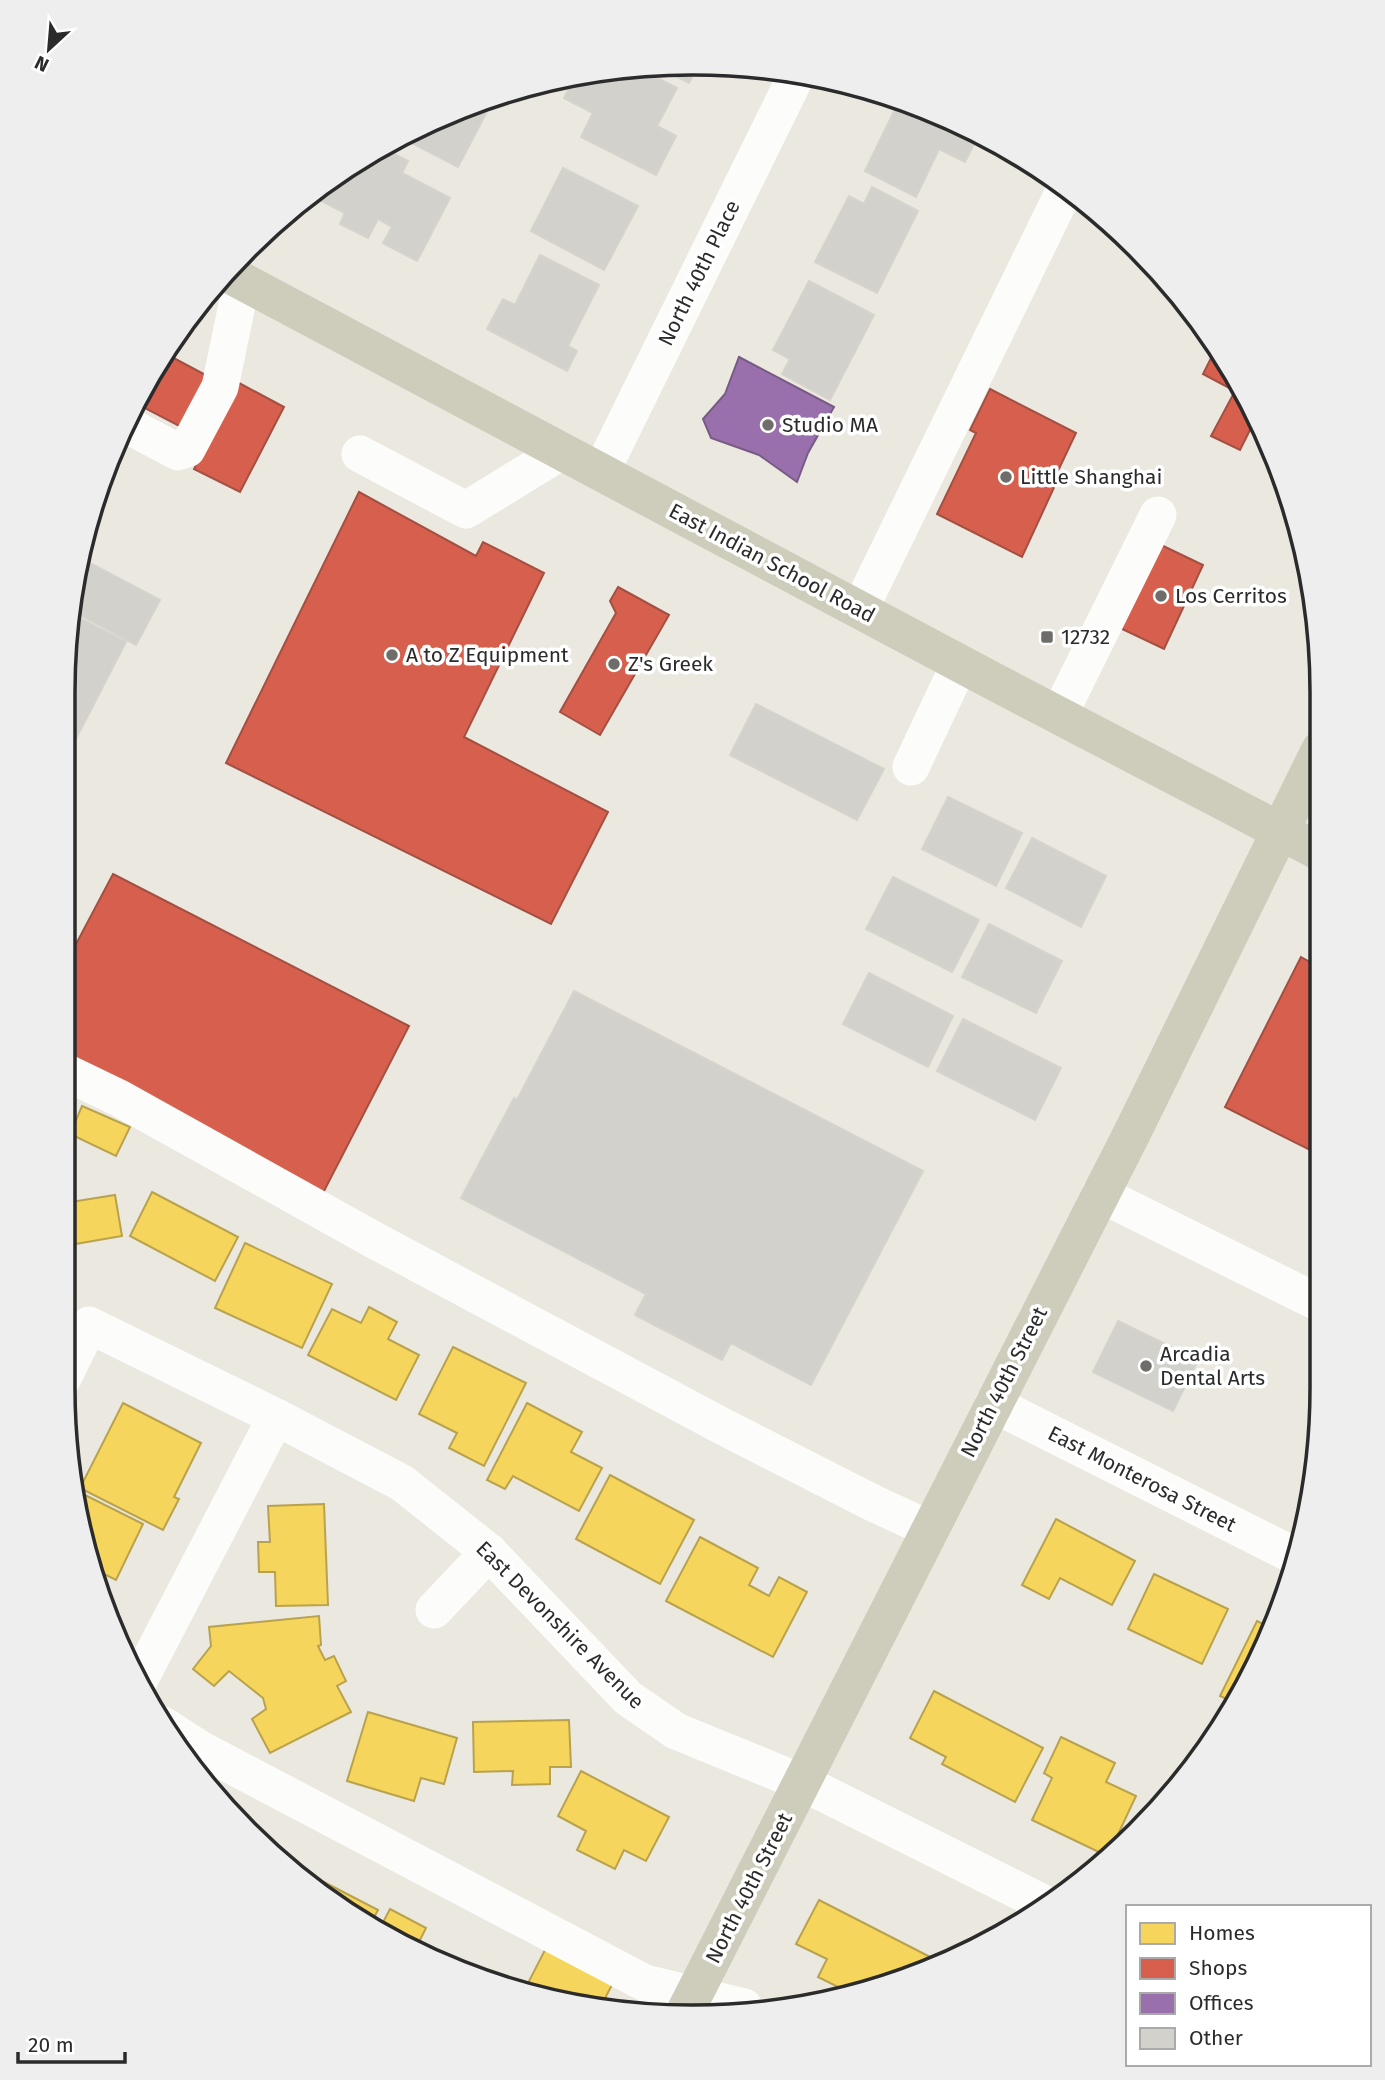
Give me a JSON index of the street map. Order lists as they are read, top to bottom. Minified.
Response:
{"streets":{"main road":["East Indian School Road","North 40th Street"],"street":["North 40th Place","East Monterosa Street","East Devonshire Avenue"]},"crossings":[["North 40th Place","East Indian School Road"],["East Indian School Road","North 40th Street"],["North 40th Street","East Monterosa Street"],["North 40th Street","East Devonshire Avenue"]],"places":{"other":["Studio MA","Little Shanghai","Los Cerritos","A to Z Equipment","Z's Greek","Arcadia Dental Arts"],"transit":["12732"]},"legend":["Homes","Shops","Offices","Other"],"scale_bar":"20 m","north":"bottom left"}
